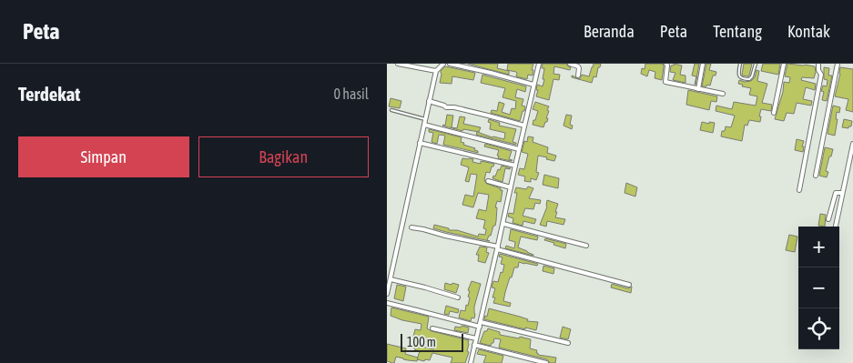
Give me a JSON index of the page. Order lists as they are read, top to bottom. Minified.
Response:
{"scale_bar":"100 m","page":{"header":"Peta","nav":["Beranda","Peta","Tentang","Kontak"],"heading":["Terdekat","0 hasil"],"buttons":["Simpan","Bagikan"],"map_buttons":["+","−"],"scale":"100 m"}}
